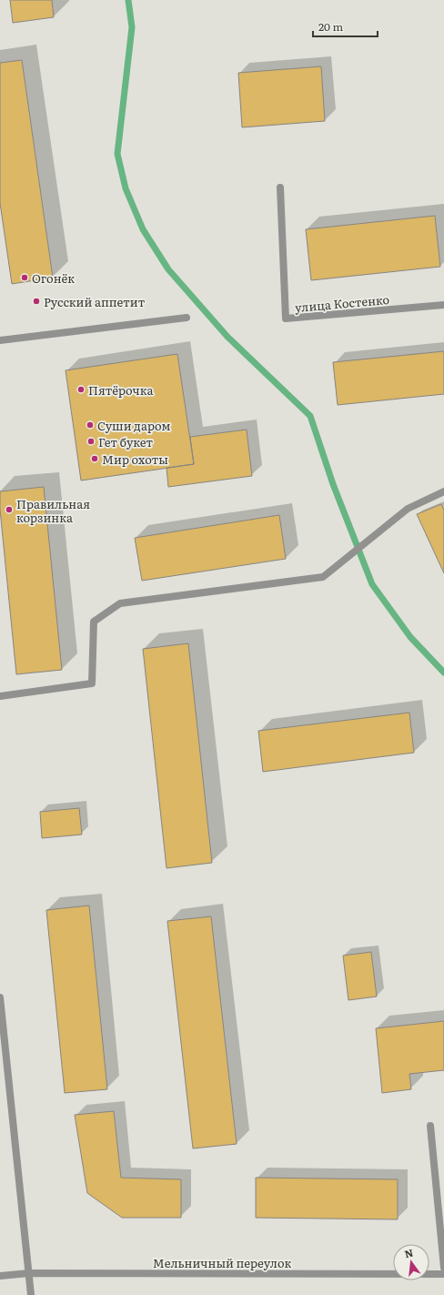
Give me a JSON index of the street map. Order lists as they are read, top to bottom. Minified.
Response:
{"streets":{"street":["улица Костенко","Мельничный переулок"]},"places":["Огонёк","Русский аппетит","Пятёрочка","Суши даром","Гет букет","Мир охоты","Правильная корзинка"],"scale_bar":"20 m","north":"top"}
